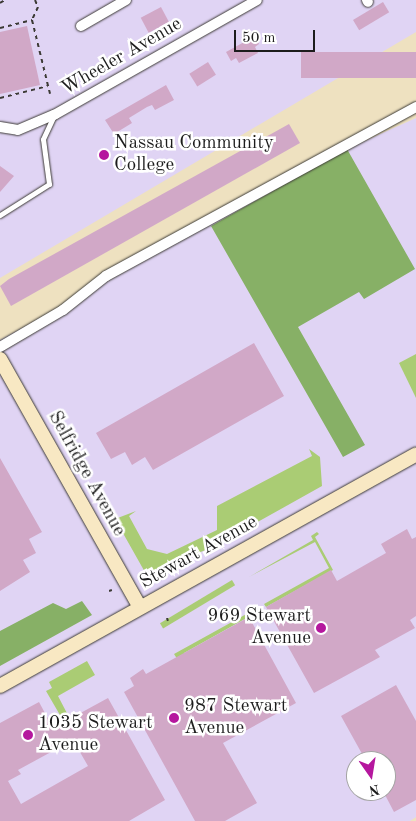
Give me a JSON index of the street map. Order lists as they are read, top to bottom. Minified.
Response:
{"streets":{"main road":["Selfridge Avenue","Stewart Avenue"],"street":["Wheeler Avenue"]},"crossings":[["Selfridge Avenue","Stewart Avenue"]],"places":["Nassau Community College","969 Stewart Avenue","987 Stewart Avenue","1035 Stewart Avenue"],"scale_bar":"50 m","north":"bottom"}
